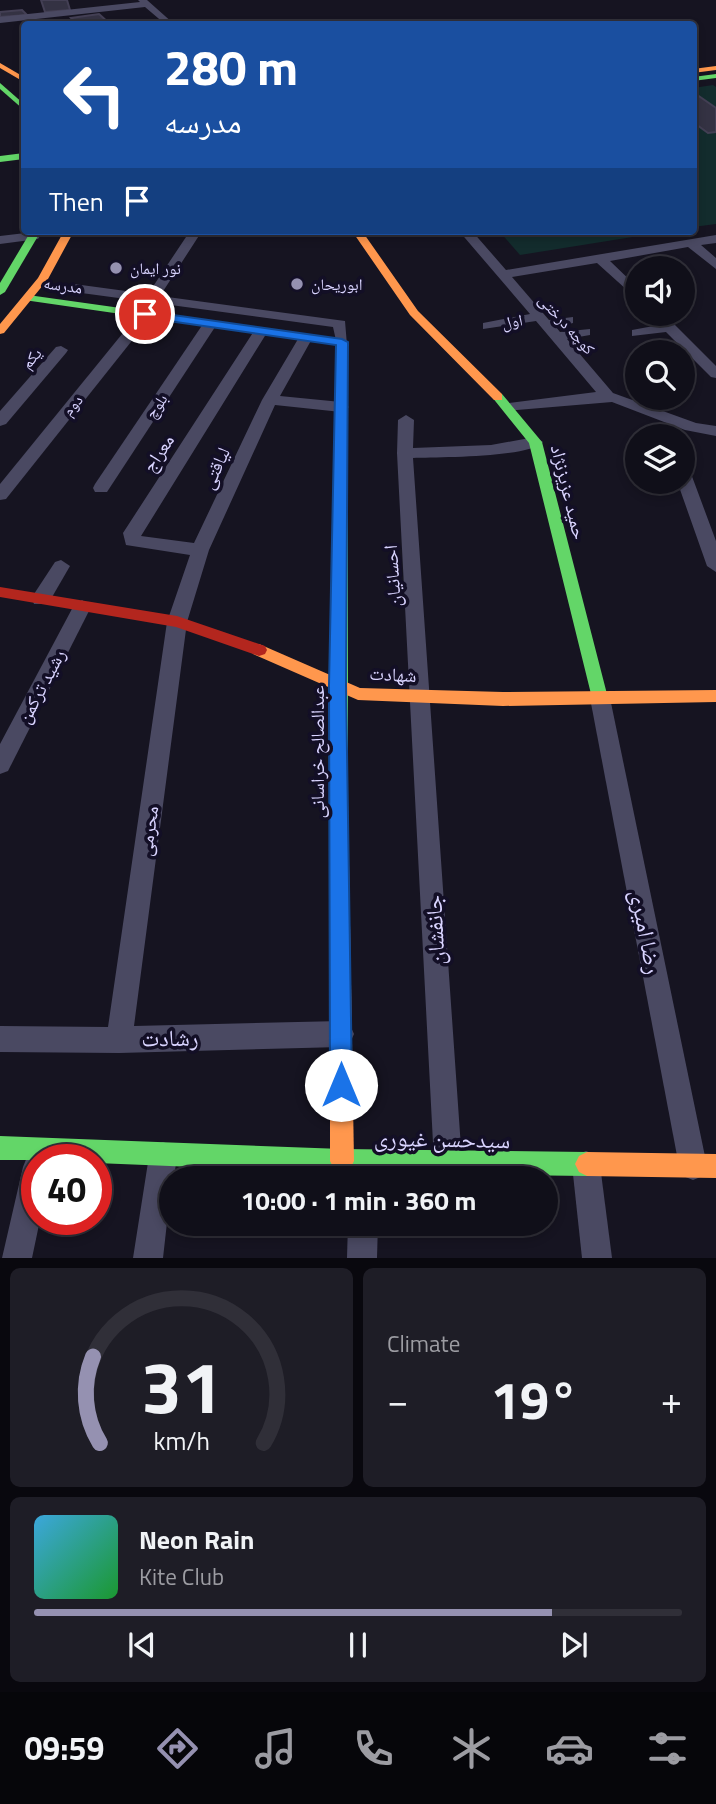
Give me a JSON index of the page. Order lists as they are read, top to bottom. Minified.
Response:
{"streets":{"street":["مدرسه","اول","کوچه درختی","یکم","دوم","بلوچ","معراج","لیاقتی","حمید عزیزنژاد","احسانیان","شهادت","رشید ترکمن","عبدالصالح خراسانی","محرمی","جانفشان","رضا امیری","رشادت","سیدحسن غیوری"]},"crossings":[["مدرسه","دوم"],["مدرسه","بلوچ"],["مدرسه","معراج"],["مدرسه","لیاقتی"],["مدرسه","عبدالصالح خراسانی"],["اول","کوچه درختی"],["معراج","لیاقتی"],["لیاقتی","شهادت"],["لیاقتی","محرمی"],["حمید عزیزنژاد","شهادت"],["حمید عزیزنژاد","رضا امیری"],["احسانیان","شهادت"],["احسانیان","جانفشان"],["شهادت","رشید ترکمن"],["شهادت","عبدالصالح خراسانی"],["شهادت","محرمی"],["شهادت","جانفشان"],["شهادت","رضا امیری"],["عبدالصالح خراسانی","رشادت"],["عبدالصالح خراسانی","سیدحسن غیوری"],["محرمی","رشادت"],["جانفشان","سیدحسن غیوری"],["رضا امیری","سیدحسن غیوری"]],"places":["نور ایمان","ابوریحان"],"page":{"turn":["280 m","مدرسه"],"then":"Then","limit":"40","trip":"10:00 · 1 min · 360 m","tile":"Climate","heat":["−","19°","+"],"song":["Neon Rain","Kite Club"],"tabs":"09:59","gauge":["31","km/h"]}}
